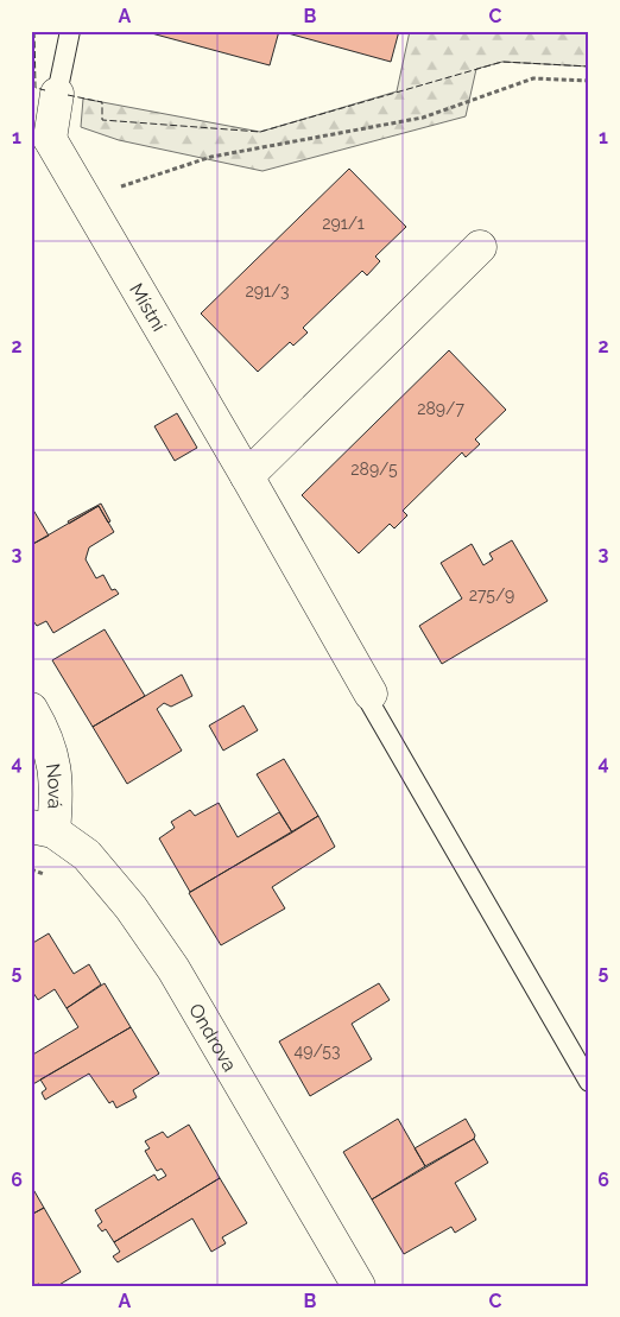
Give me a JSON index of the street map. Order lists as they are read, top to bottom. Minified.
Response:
{"streets":{"street":["Místní","Nová","Ondrova"]},"crossings":[["Nová","Ondrova"]],"house_numbers":["291/1","291/3","289/7","289/5","275/9","49/53"],"grid":{"columns":["A","B","C"],"rows":["1","2","3","4","5","6"]}}
